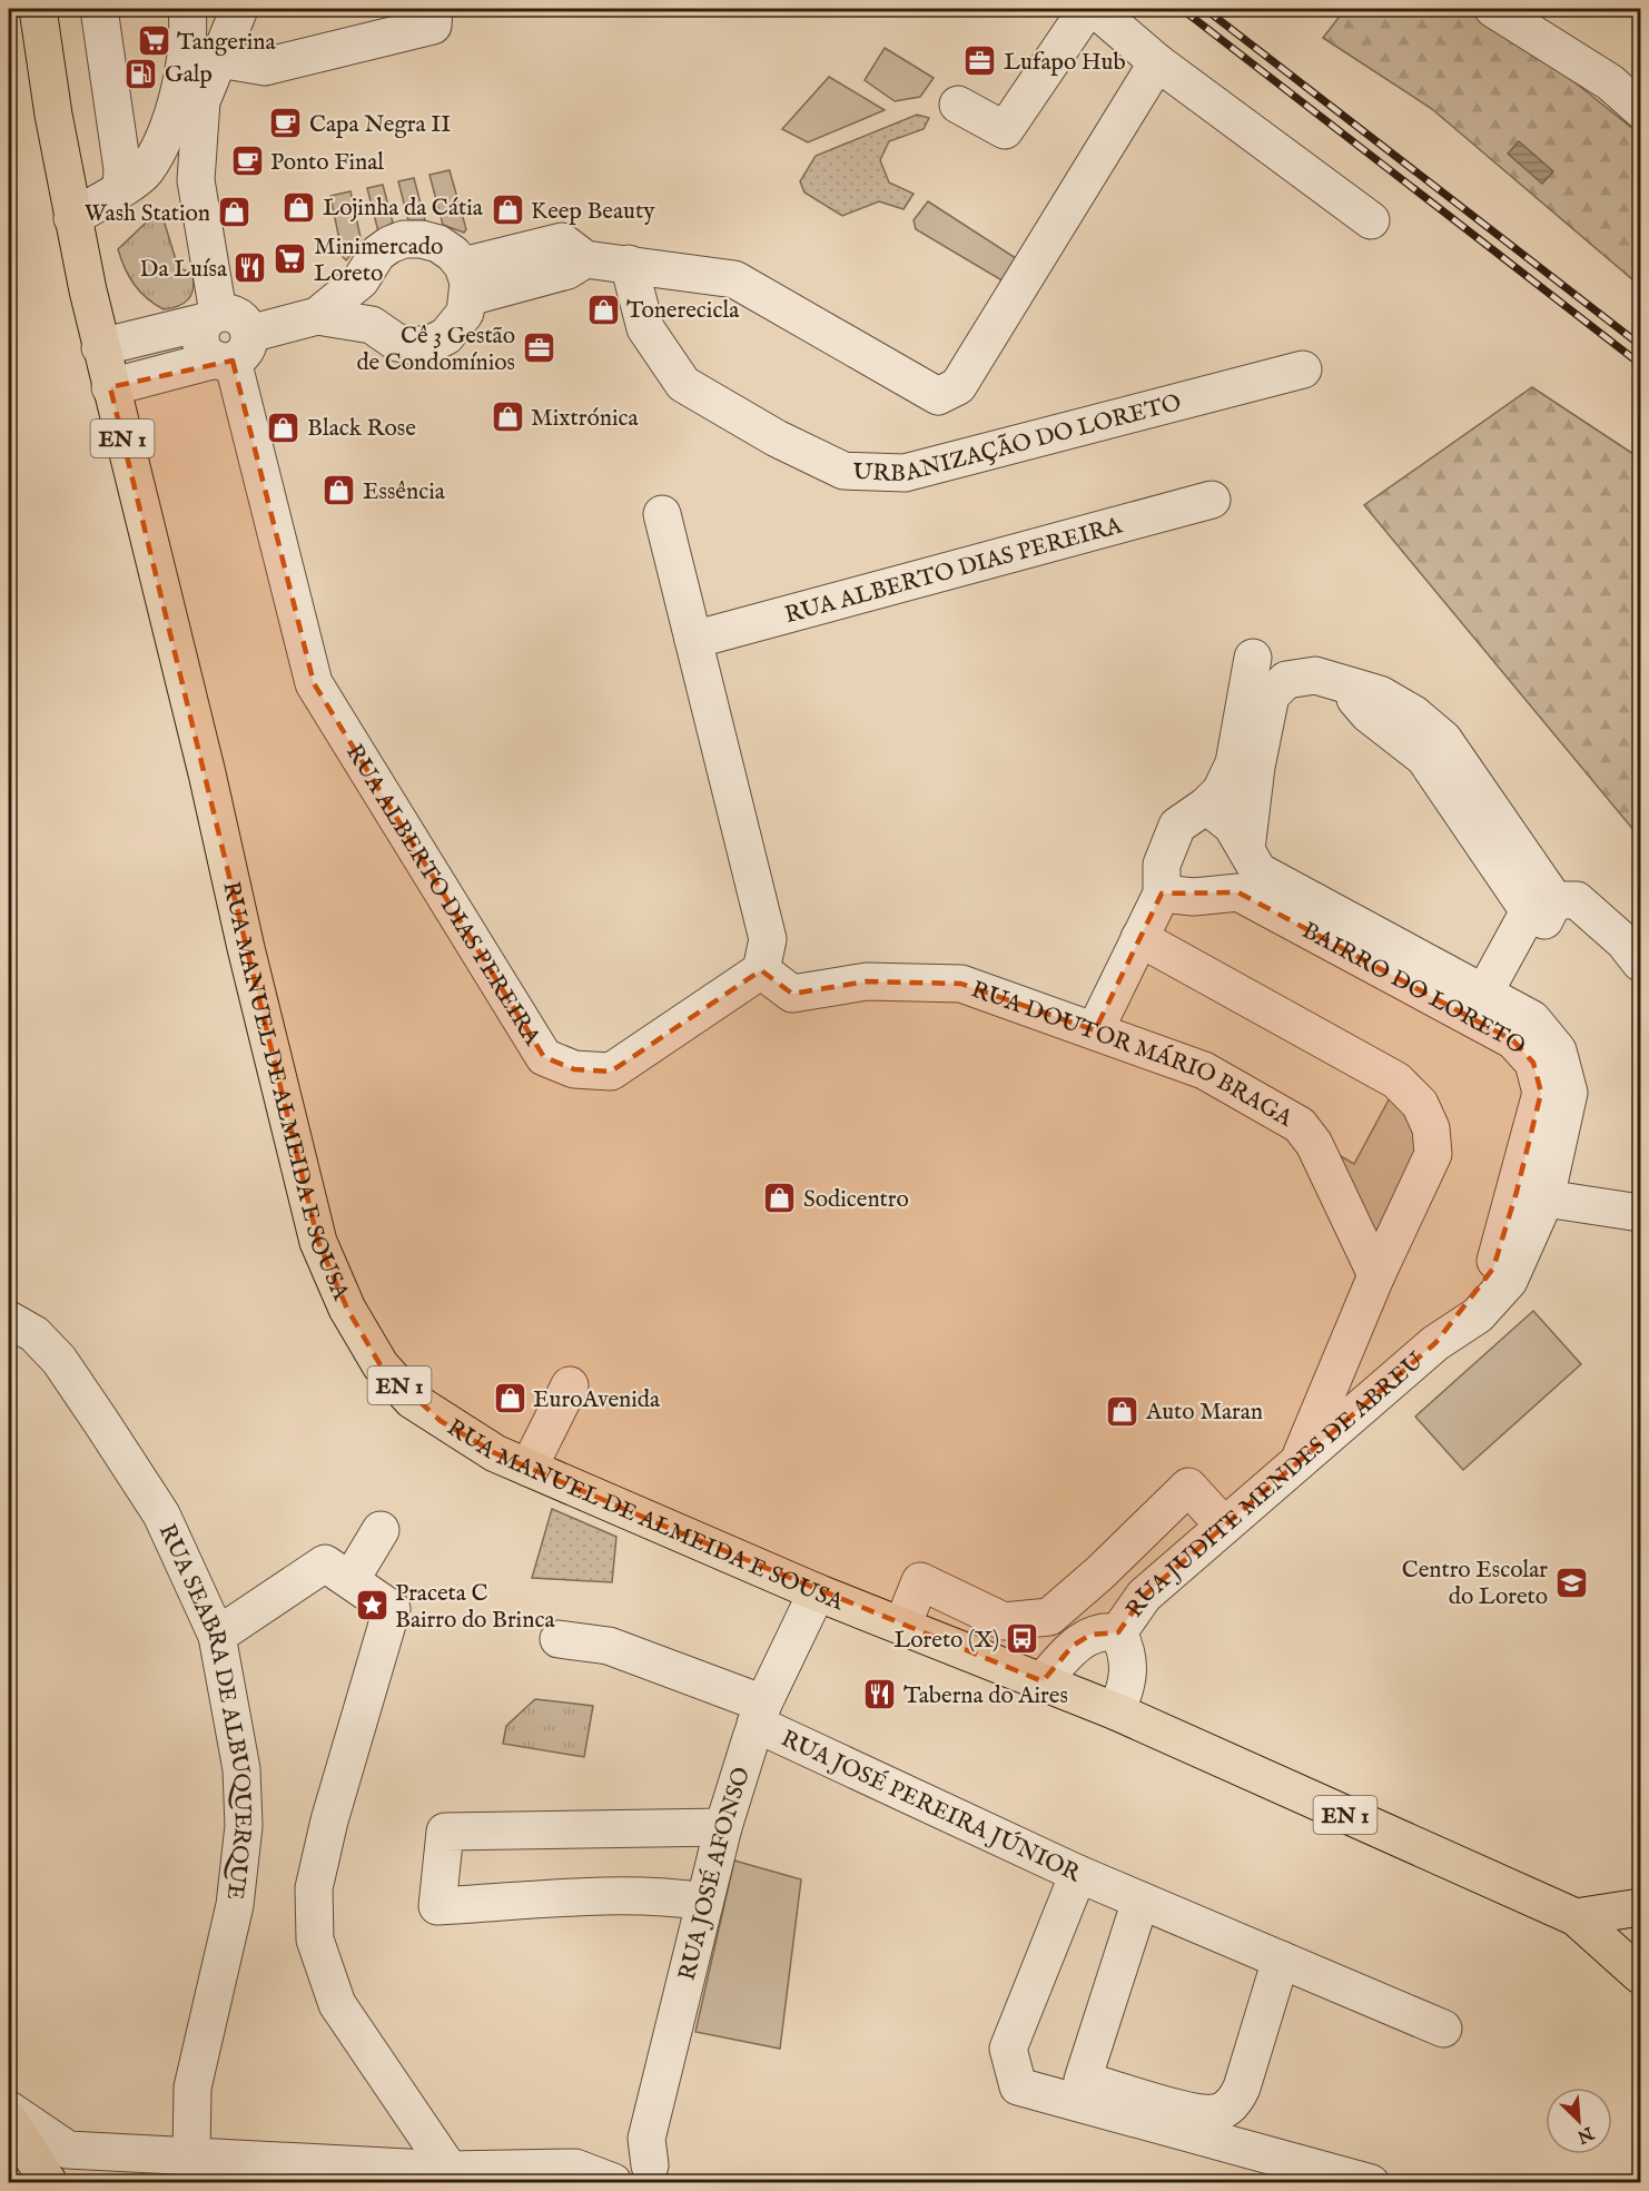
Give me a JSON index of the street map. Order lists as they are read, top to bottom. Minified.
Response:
{"streets":{"main road":["EN 1","RUA MANUEL DE ALMEIDA E SOUSA"],"street":["URBANIZAÇÃO DO LORETO","RUA ALBERTO DIAS PEREIRA","BAIRRO DO LORETO","RUA DOUTOR MÁRIO BRAGA","RUA JUDITE MENDES DE ABREU","RUA SEABRA DE ALBUQUERQUE","RUA JOSÉ PEREIRA JÚNIOR","RUA JOSÉ AFONSO"]},"crossings":[["EN 1","RUA MANUEL DE ALMEIDA E SOUSA"],["EN 1","RUA JUDITE MENDES DE ABREU"],["RUA ALBERTO DIAS PEREIRA","RUA DOUTOR MÁRIO BRAGA"],["BAIRRO DO LORETO","RUA JUDITE MENDES DE ABREU"],["RUA MANUEL DE ALMEIDA E SOUSA","RUA JUDITE MENDES DE ABREU"],["RUA MANUEL DE ALMEIDA E SOUSA","RUA JOSÉ AFONSO"],["RUA JOSÉ PEREIRA JÚNIOR","RUA JOSÉ AFONSO"]],"places":{"supermarket":["Tangerina","Minimercado Loreto"],"office":["Lufapo Hub","Cê 3 Gestão de Condomínios"],"fuel station":["Galp"],"cafe":["Capa Negra II","Ponto Final"],"shop":["Lojinha da Cátia","Keep Beauty","Wash Station","Tonerecicla","Mixtrónica","Black Rose","Essência","Sodicentro","EuroAvenida","Auto Maran"],"restaurant":["Da Luísa","Taberna do Aires"],"school or university":["Centro Escolar do Loreto"],"place":["Praceta C Bairro do Brinca"],"bus stop":["Loreto (X)"]},"north":"bottom right"}
